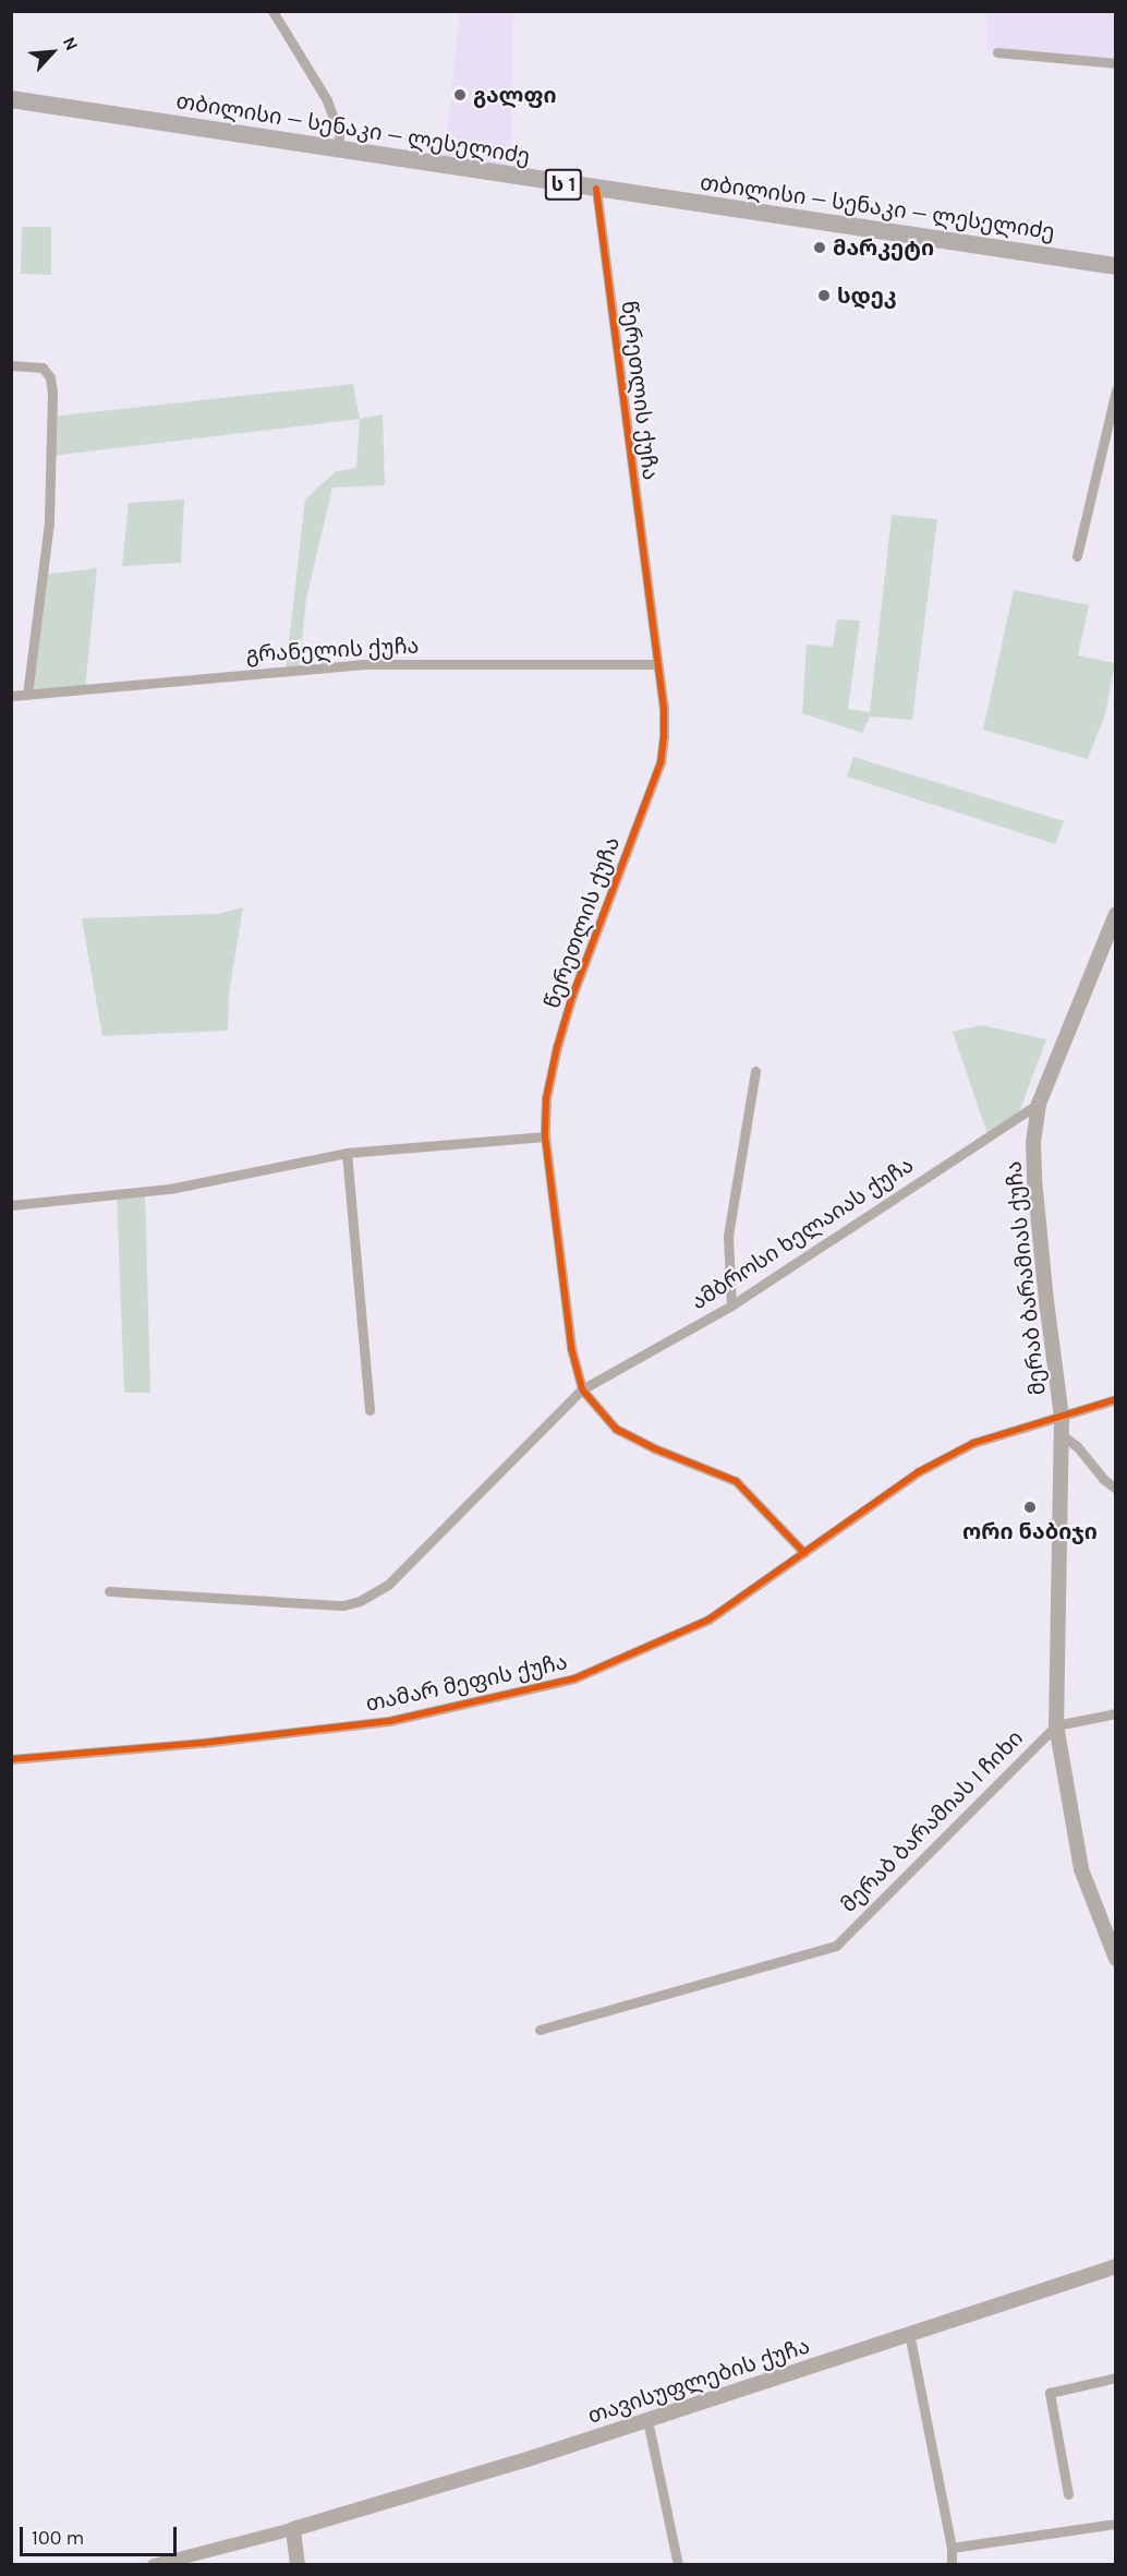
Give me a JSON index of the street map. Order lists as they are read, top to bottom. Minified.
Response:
{"streets":{"highway":["თბილისი — სენაკი — ლესელიძე","ს 1"],"main road":["მერაბ ბარამიას ქუჩა","თავისუფლების ქუჩა"],"street":["წერეთლის ქუჩა","გრანელის ქუჩა","ამბროსი ხელაიას ქუჩა","თამარ მეფის ქუჩა","მერაბ ბარამიას I ჩიხი"]},"crossings":[["თბილისი — სენაკი — ლესელიძე","წერეთლის ქუჩა"],["წერეთლის ქუჩა","გრანელის ქუჩა"],["წერეთლის ქუჩა","ამბროსი ხელაიას ქუჩა"],["წერეთლის ქუჩა","თამარ მეფის ქუჩა"],["ამბროსი ხელაიას ქუჩა","მერაბ ბარამიას ქუჩა"],["მერაბ ბარამიას ქუჩა","თამარ მეფის ქუჩა"],["მერაბ ბარამიას ქუჩა","მერაბ ბარამიას I ჩიხი"]],"places":["გალფი","მარკეტი","სდეკ","ორი ნაბიჯი"],"scale_bar":"100 m","north":"top right"}
